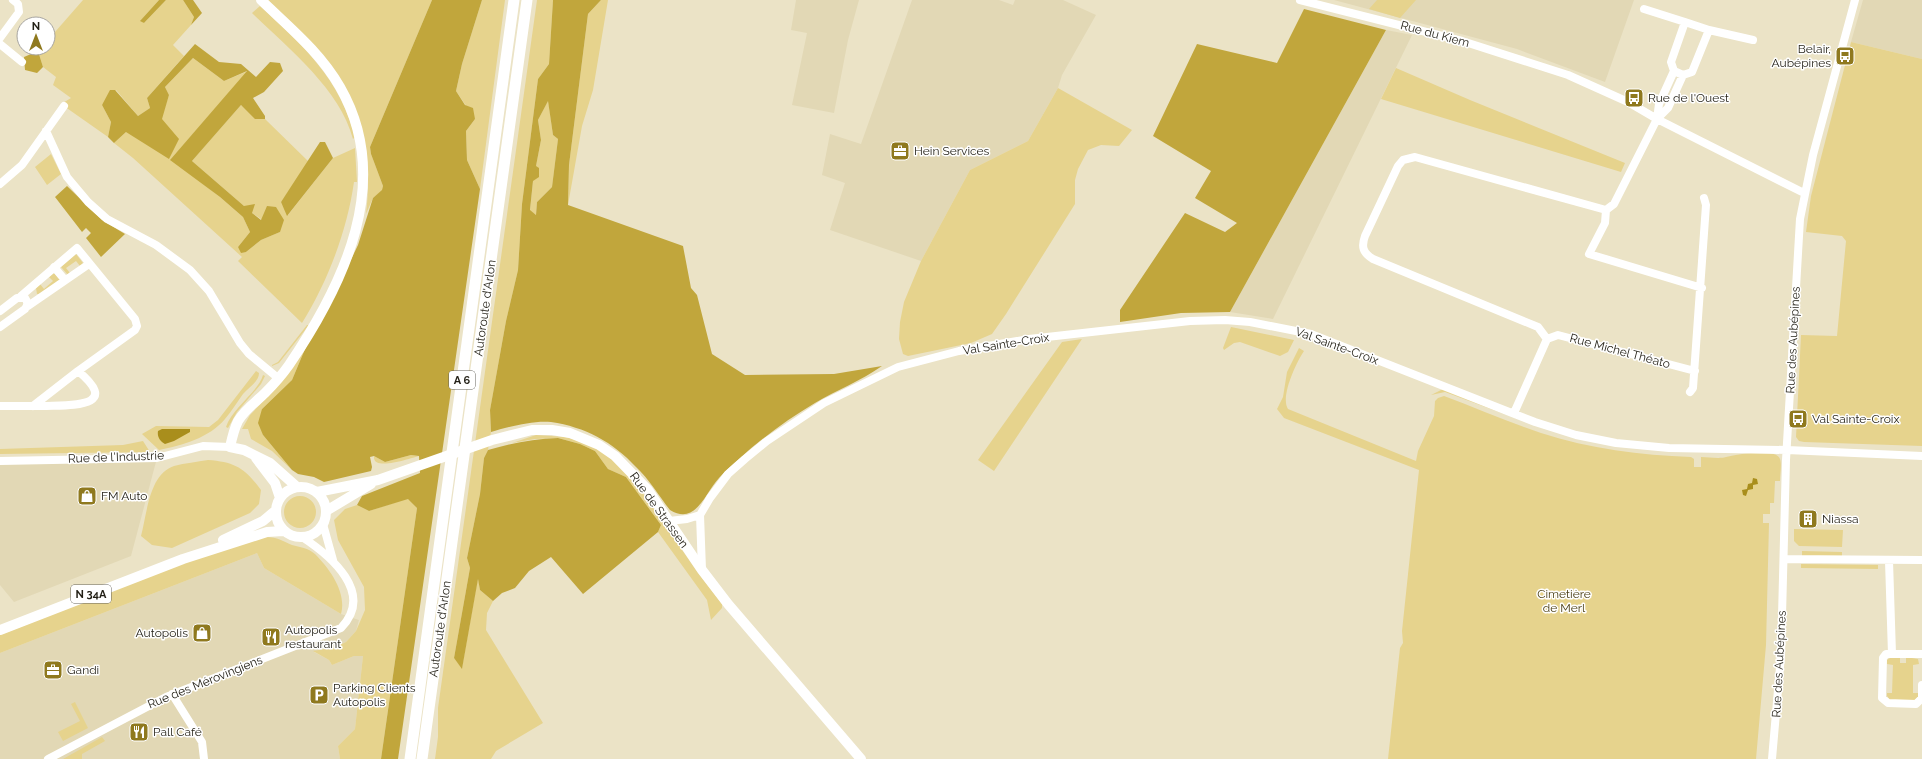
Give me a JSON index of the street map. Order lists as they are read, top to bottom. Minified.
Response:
{"streets":{"highway":["Autoroute d'Arlon","A 6"],"main road":["Rue de Strassen","N 34A"],"street":["Rue du Kiem","Rue des Aubépines","Val Sainte-Croix","Rue Michel Théato","Rue de l'Industrie","Rue des Mérovingiens"]},"crossings":[["Rue des Aubépines","Val Sainte-Croix"],["Rue de Strassen","N 34A"],["Rue de Strassen","Rue des Mérovingiens"],["N 34A","Rue des Mérovingiens"]],"parks":["Cimetière de Merl"],"places":{"bus stop":["Belair, Aubépines","Rue de l'Ouest","Val Sainte-Croix"],"office":["Hein Services","Gandi"],"shop":["FM Auto","Autopolis"],"building":["Niassa"],"restaurant":["Autopolis restaurant","Pall Café"],"parking":["Parking Clients Autopolis"]},"north":"top"}
